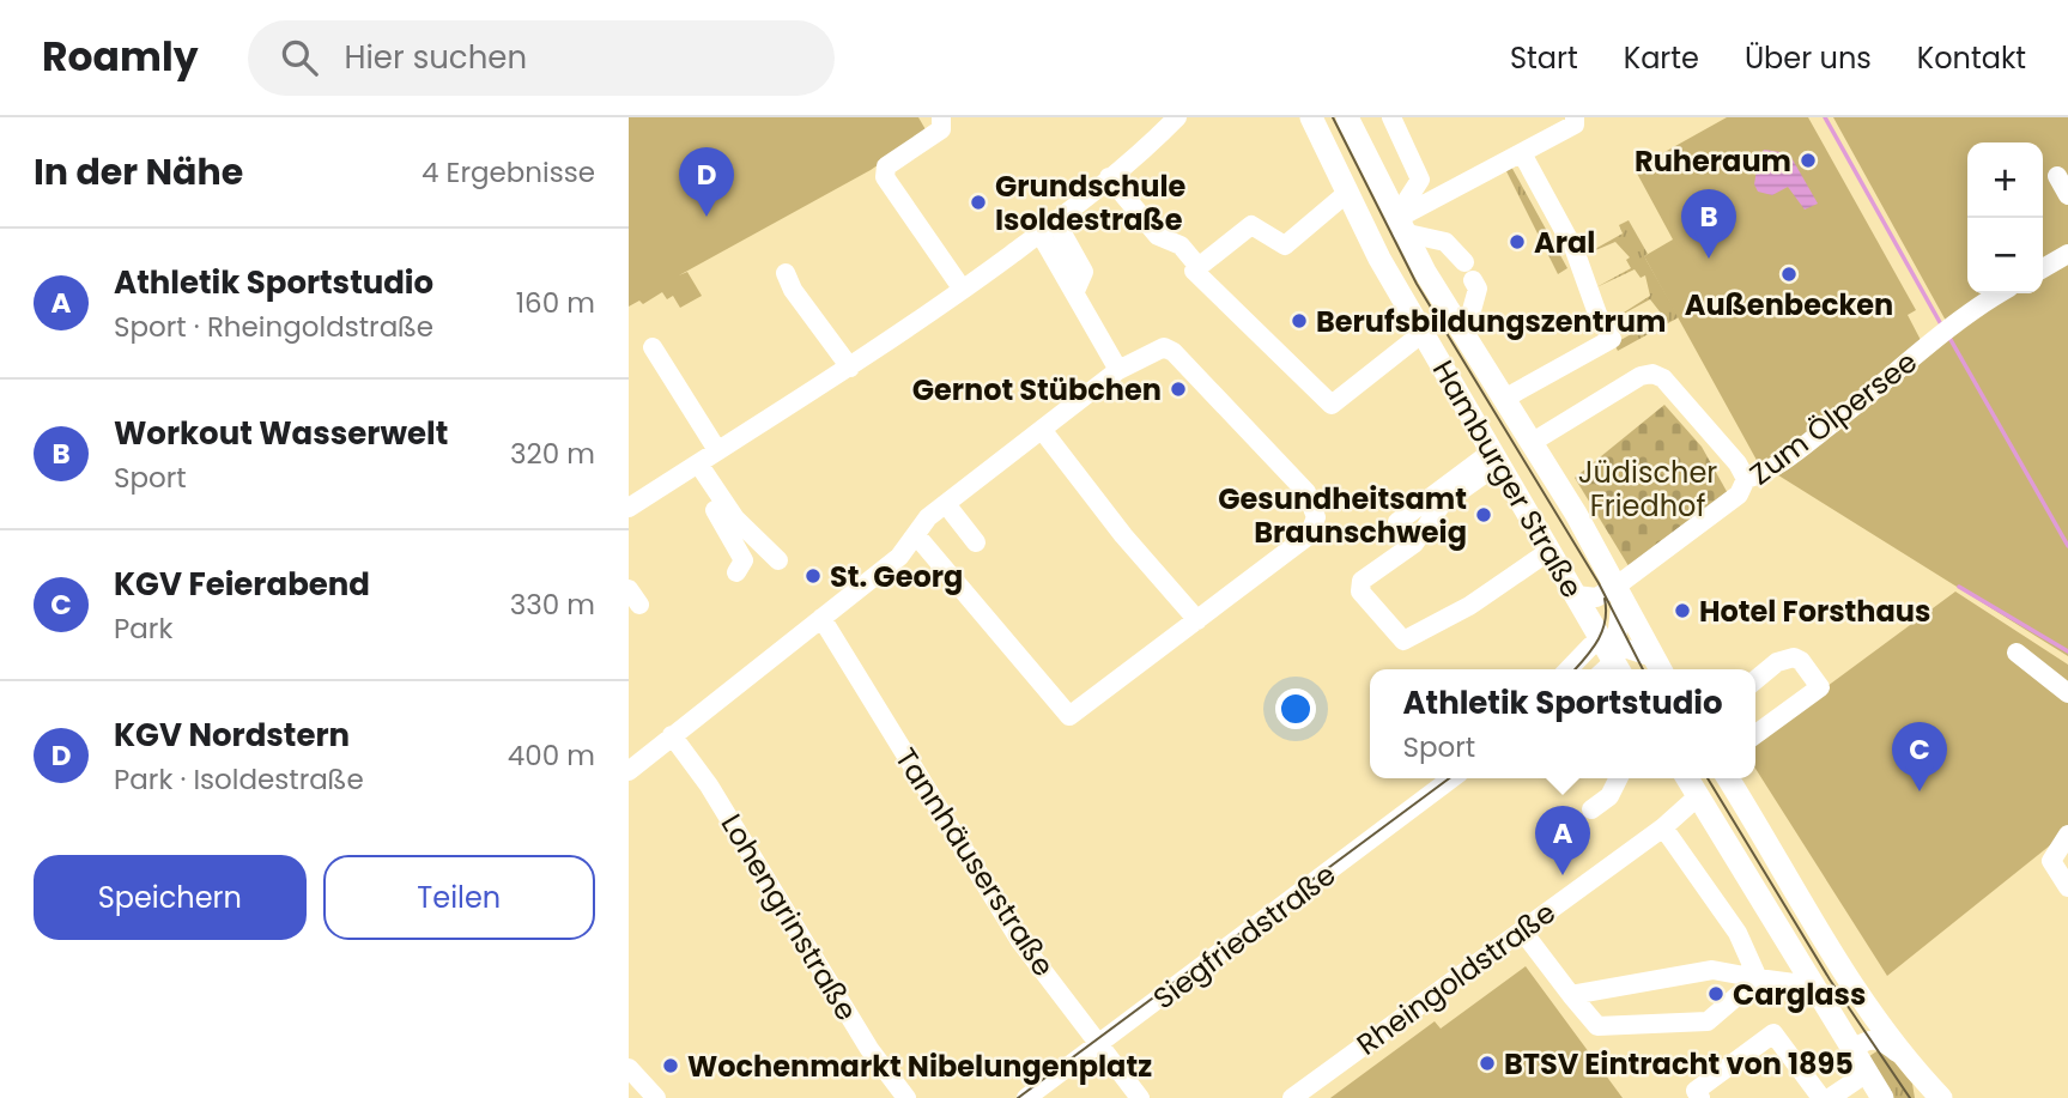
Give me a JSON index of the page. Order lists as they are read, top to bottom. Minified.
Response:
{"streets":{"main road":["Hamburger Straße"],"street":["Zum Ölpersee","Tannhäuserstraße","Lohengrinstraße","Siegfriedstraße","Rheingoldstraße"]},"crossings":[["Zum Ölpersee","Hamburger Straße"],["Tannhäuserstraße","Siegfriedstraße"]],"parks":["Jüdischer Friedhof"],"places":["Ruheraum","Grundschule Isoldestraße","Aral","Außenbecken","Berufsbildungszentrum","Gernot Stübchen","Gesundheitsamt Braunschweig","St. Georg","Hotel Forsthaus","Carglass","BTSV Eintracht von 1895","Wochenmarkt Nibelungenplatz"],"page":{"header":"Roamly","search":"Hier suchen","nav":["Start","Karte","Über uns","Kontakt"],"heading":["In der Nähe","4 Ergebnisse"],"map_buttons":["+","−"],"pins":["D","B","C","A"],"list":[{"mark":"A","name":"Athletik Sportstudio","note":"Sport · Rheingoldstraße","value":"160 m"},{"mark":"B","name":"Workout Wasserwelt","note":"Sport","value":"320 m"},{"mark":"C","name":"KGV Feierabend","note":"Park","value":"330 m"},{"mark":"D","name":"KGV Nordstern","note":"Park · Isoldestraße","value":"400 m"}],"popup":["Athletik Sportstudio","Sport"],"buttons":["Speichern","Teilen"]}}
